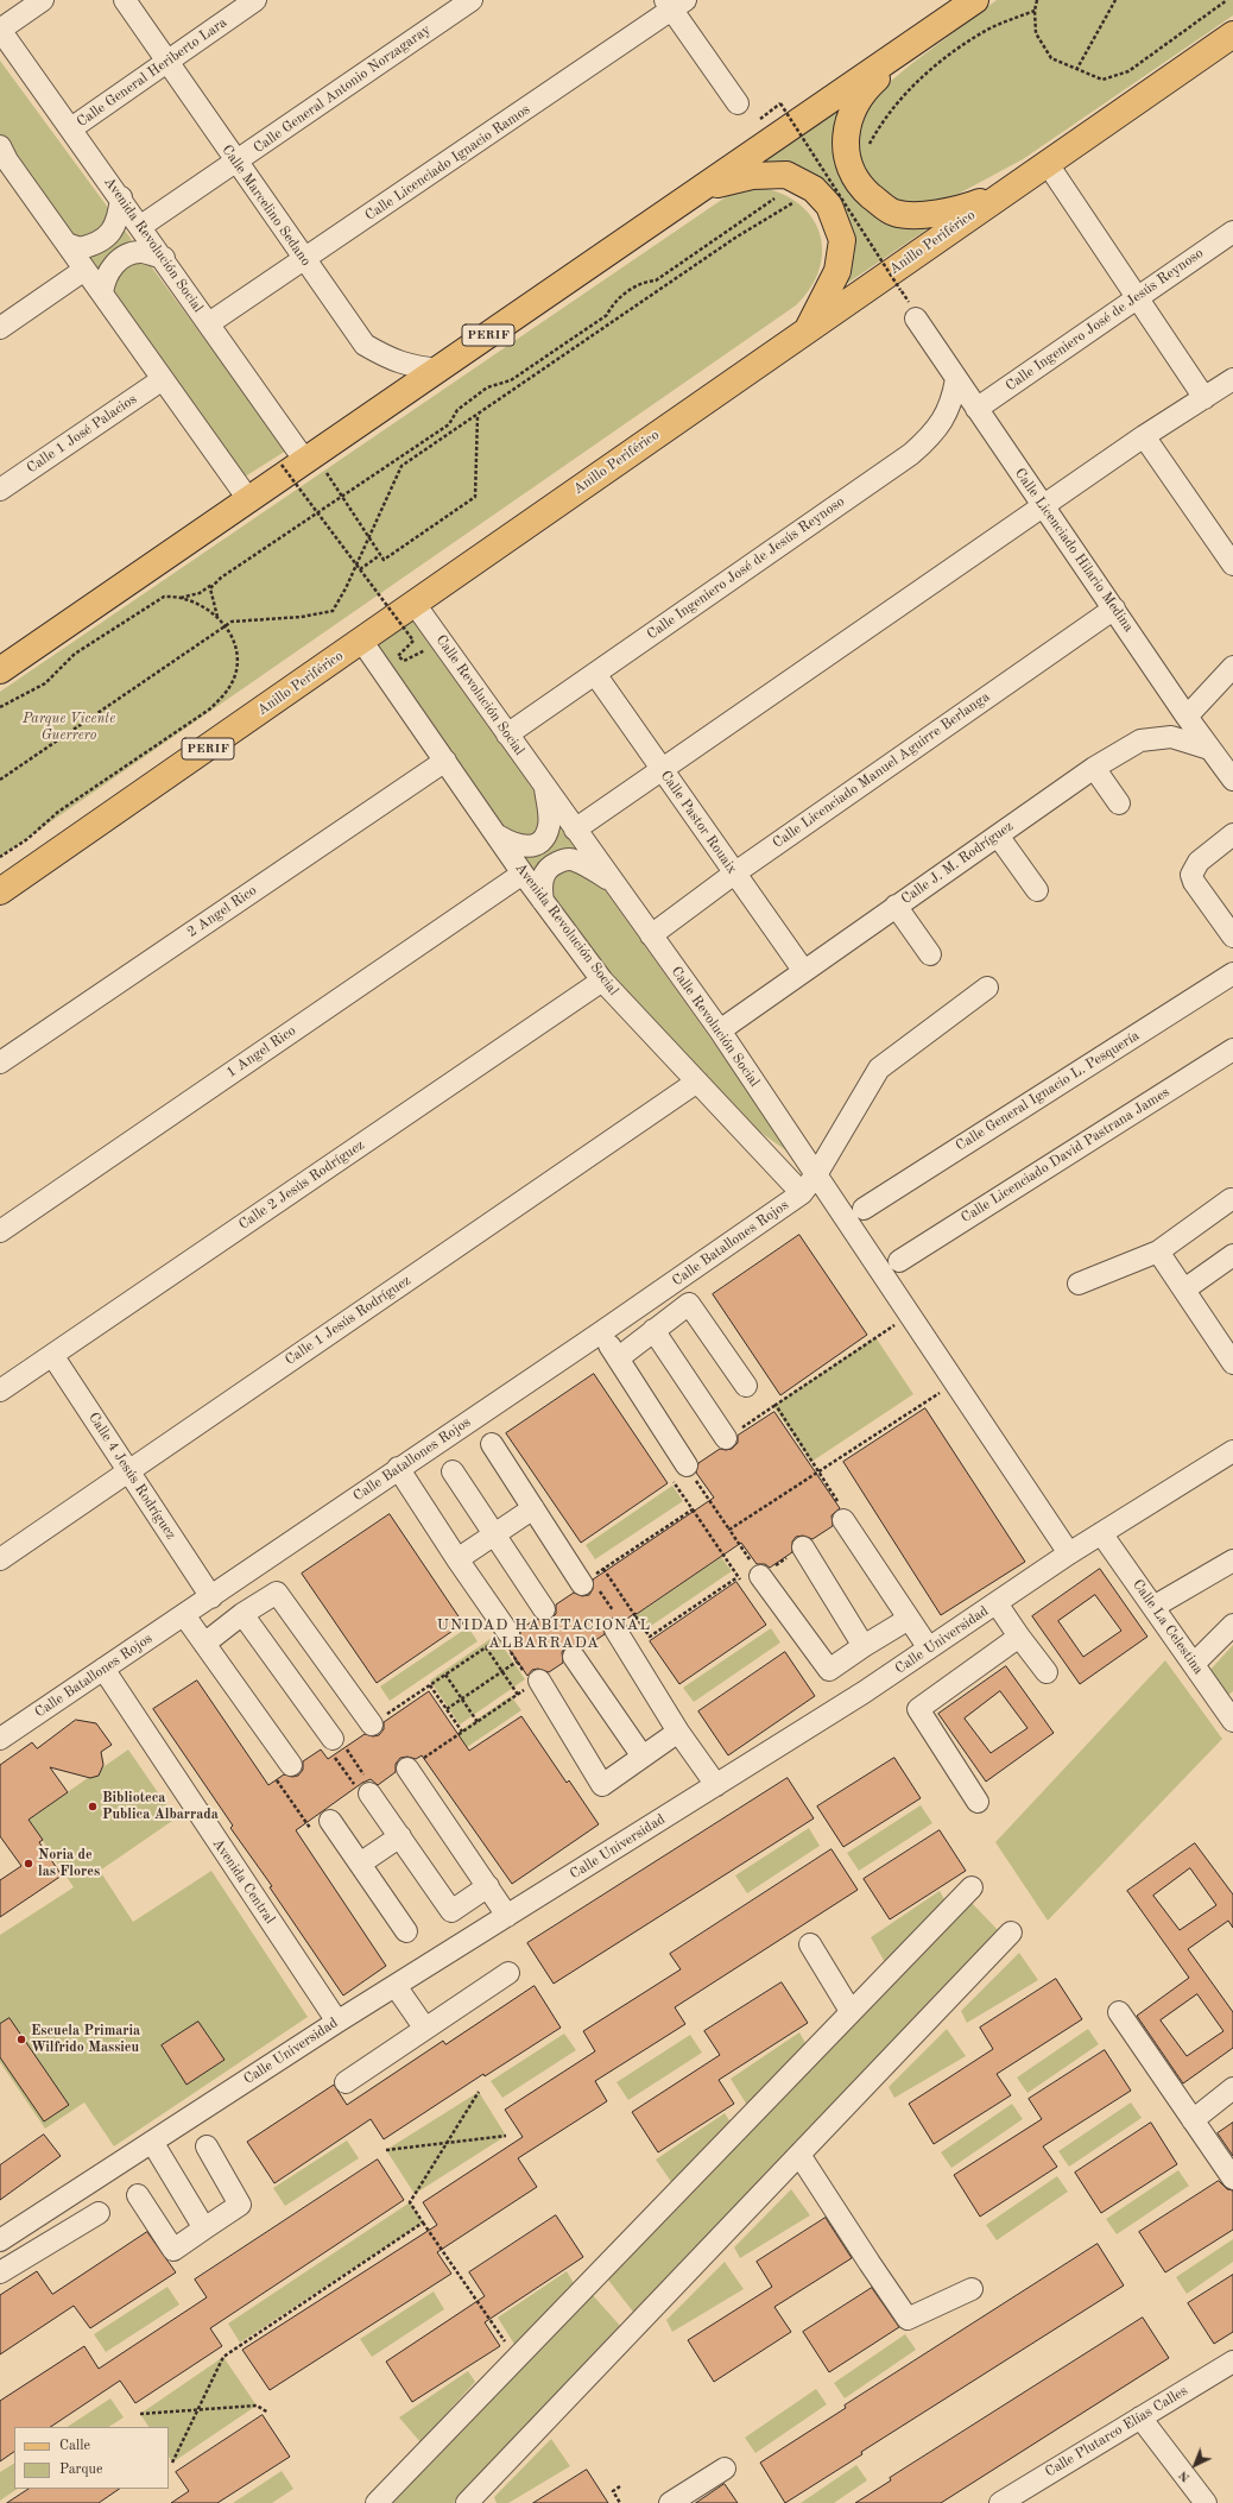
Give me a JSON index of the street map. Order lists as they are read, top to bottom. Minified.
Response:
{"streets":{"main road":["Anillo Periférico","PERIF"],"street":["Calle General Heriberto Lara","Calle General Antonio Norzagaray","Calle Licenciado Ignacio Ramos","Calle Marcelino Sedano","Avenida Revolución Social","Calle Ingeniero José de Jesús Reynoso","Calle 1 José Palacios","Calle Licenciado Hilario Medina","Calle Revolución Social","Calle Licenciado Manuel Aguirre Berlanga","Calle Pastor Rouaix","Calle J. M. Rodríguez","2 Angel Rico","1 Angel Rico","Calle General Ignacio L. Pesquería","Calle Licenciado David Pastrana James","Calle 2 Jesús Rodríguez","Calle Batallones Rojos","Calle 1 Jesús Rodríguez","Calle 4 Jesús Rodríguez","Calle La Celestina","Calle Universidad","Avenida Central","Calle Plutarco Elías Calles"]},"crossings":[["Calle General Heriberto Lara","Calle Marcelino Sedano"],["Calle General Heriberto Lara","Avenida Revolución Social"],["Calle General Antonio Norzagaray","Calle Marcelino Sedano"],["Calle General Antonio Norzagaray","Avenida Revolución Social"],["Calle Licenciado Ignacio Ramos","Calle Marcelino Sedano"],["Calle Licenciado Ignacio Ramos","Avenida Revolución Social"],["Calle Marcelino Sedano","PERIF"],["Anillo Periférico","Avenida Revolución Social"],["Anillo Periférico","Calle Revolución Social"],["Avenida Revolución Social","PERIF"],["Avenida Revolución Social","Calle Revolución Social"],["Avenida Revolución Social","2 Angel Rico"],["Avenida Revolución Social","1 Angel Rico"],["Avenida Revolución Social","Calle 2 Jesús Rodríguez"],["Avenida Revolución Social","Calle Batallones Rojos"],["Avenida Revolución Social","Calle 1 Jesús Rodríguez"],["Calle Ingeniero José de Jesús Reynoso","Calle Licenciado Hilario Medina"],["Calle Ingeniero José de Jesús Reynoso","Calle Revolución Social"],["Calle Ingeniero José de Jesús Reynoso","Calle Pastor Rouaix"],["Calle Licenciado Hilario Medina","Calle Licenciado Manuel Aguirre Berlanga"],["Calle Licenciado Hilario Medina","Calle J. M. Rodríguez"],["Calle Revolución Social","Calle Licenciado Manuel Aguirre Berlanga"],["Calle Revolución Social","Calle J. M. Rodríguez"],["Calle Revolución Social","Calle Batallones Rojos"],["Calle Revolución Social","Calle Universidad"],["Calle Licenciado Manuel Aguirre Berlanga","Calle Pastor Rouaix"],["Calle Pastor Rouaix","Calle J. M. Rodríguez"],["Calle 2 Jesús Rodríguez","Calle 4 Jesús Rodríguez"],["Calle Batallones Rojos","Calle 4 Jesús Rodríguez"],["Calle Batallones Rojos","Avenida Central"],["Calle 1 Jesús Rodríguez","Calle 4 Jesús Rodríguez"],["Calle La Celestina","Calle Universidad"],["Calle Universidad","Avenida Central"]],"districts":["UNIDAD HABITACIONAL ALBARRADA"],"parks":["Parque Vicente Guerrero"],"places":["Biblioteca Publica Albarrada","Noria de las Flores","Escuela Primaria Wilfrido Massieu"],"legend":["Calle","Parque"],"north":"bottom left"}
